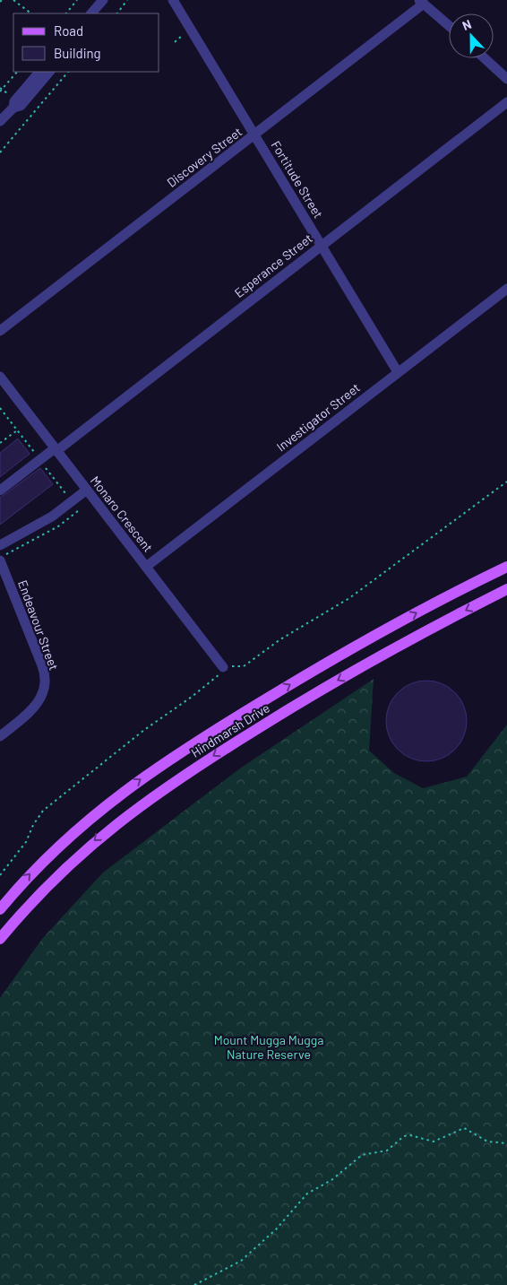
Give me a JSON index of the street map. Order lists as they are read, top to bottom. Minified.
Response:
{"streets":{"main road":["Hindmarsh Drive"],"street":["Discovery Street","Fortitude Street","Esperance Street","Investigator Street","Monaro Crescent","Endeavour Street"]},"crossings":[["Discovery Street","Fortitude Street"],["Fortitude Street","Esperance Street"],["Fortitude Street","Investigator Street"],["Esperance Street","Monaro Crescent"],["Investigator Street","Monaro Crescent"]],"parks":["Mount Mugga Mugga Nature Reserve"],"legend":["Road","Building"],"north":"top"}
